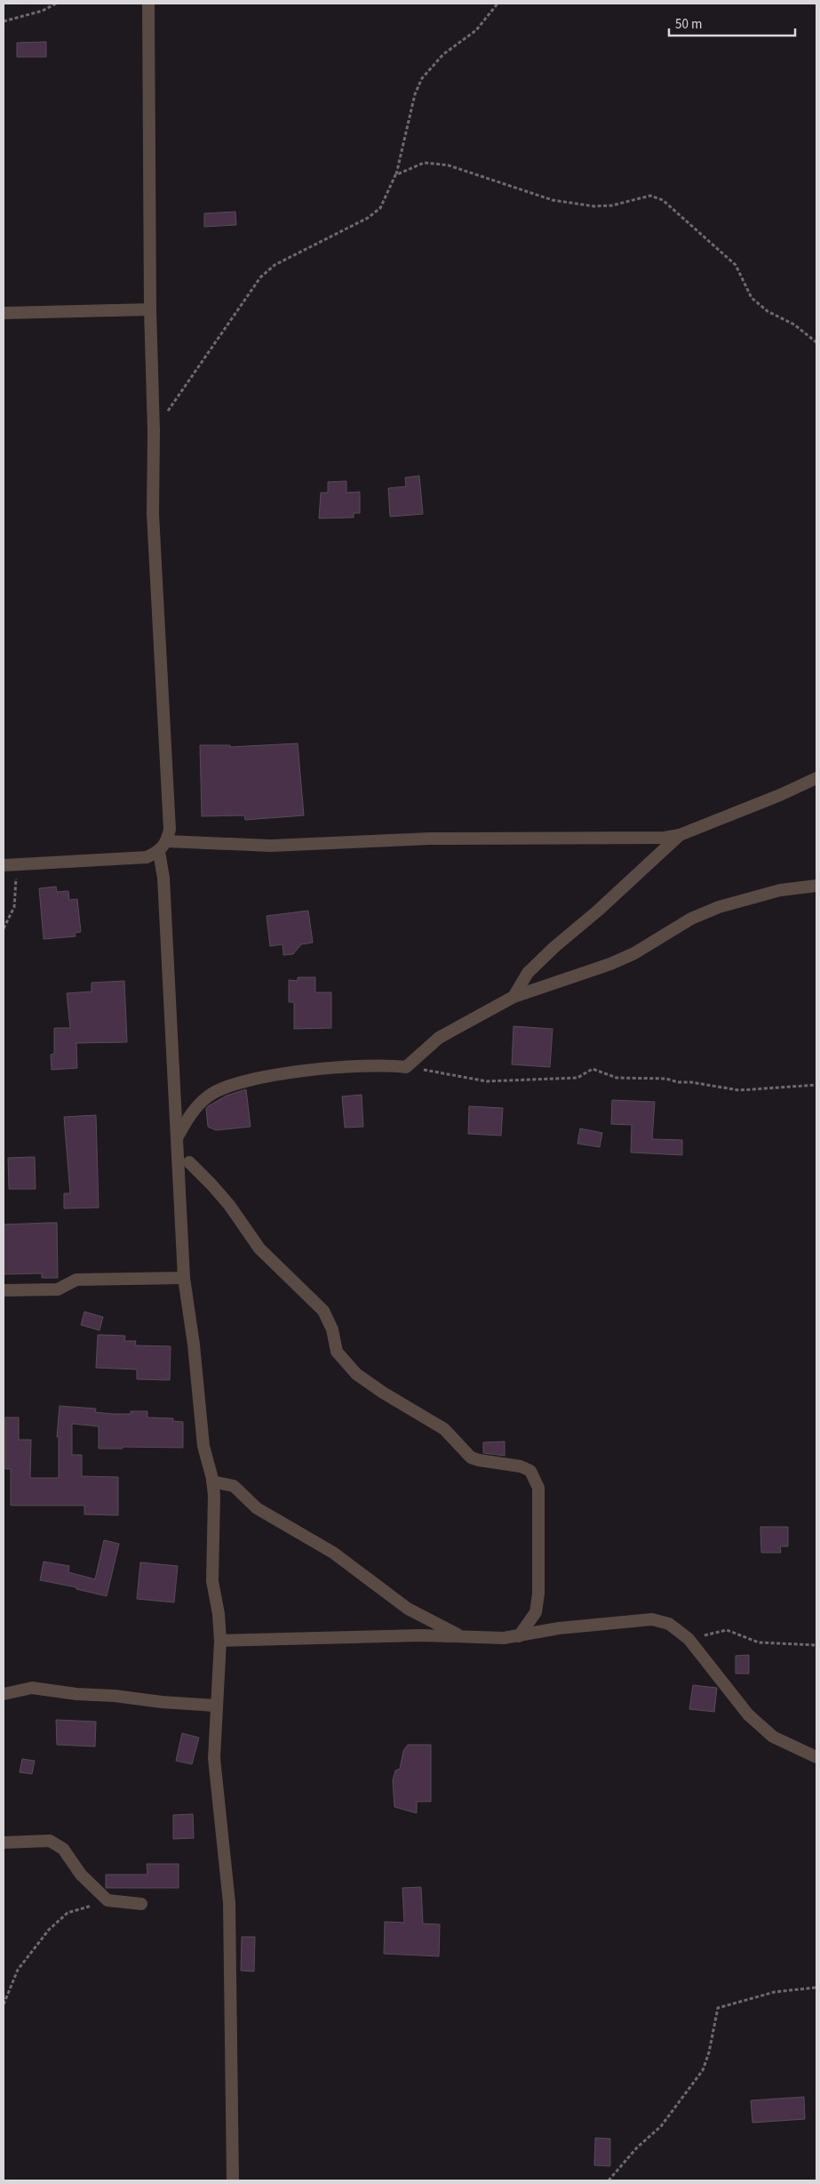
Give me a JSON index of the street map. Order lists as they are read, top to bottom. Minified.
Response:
{"scale_bar":"50 m"}
